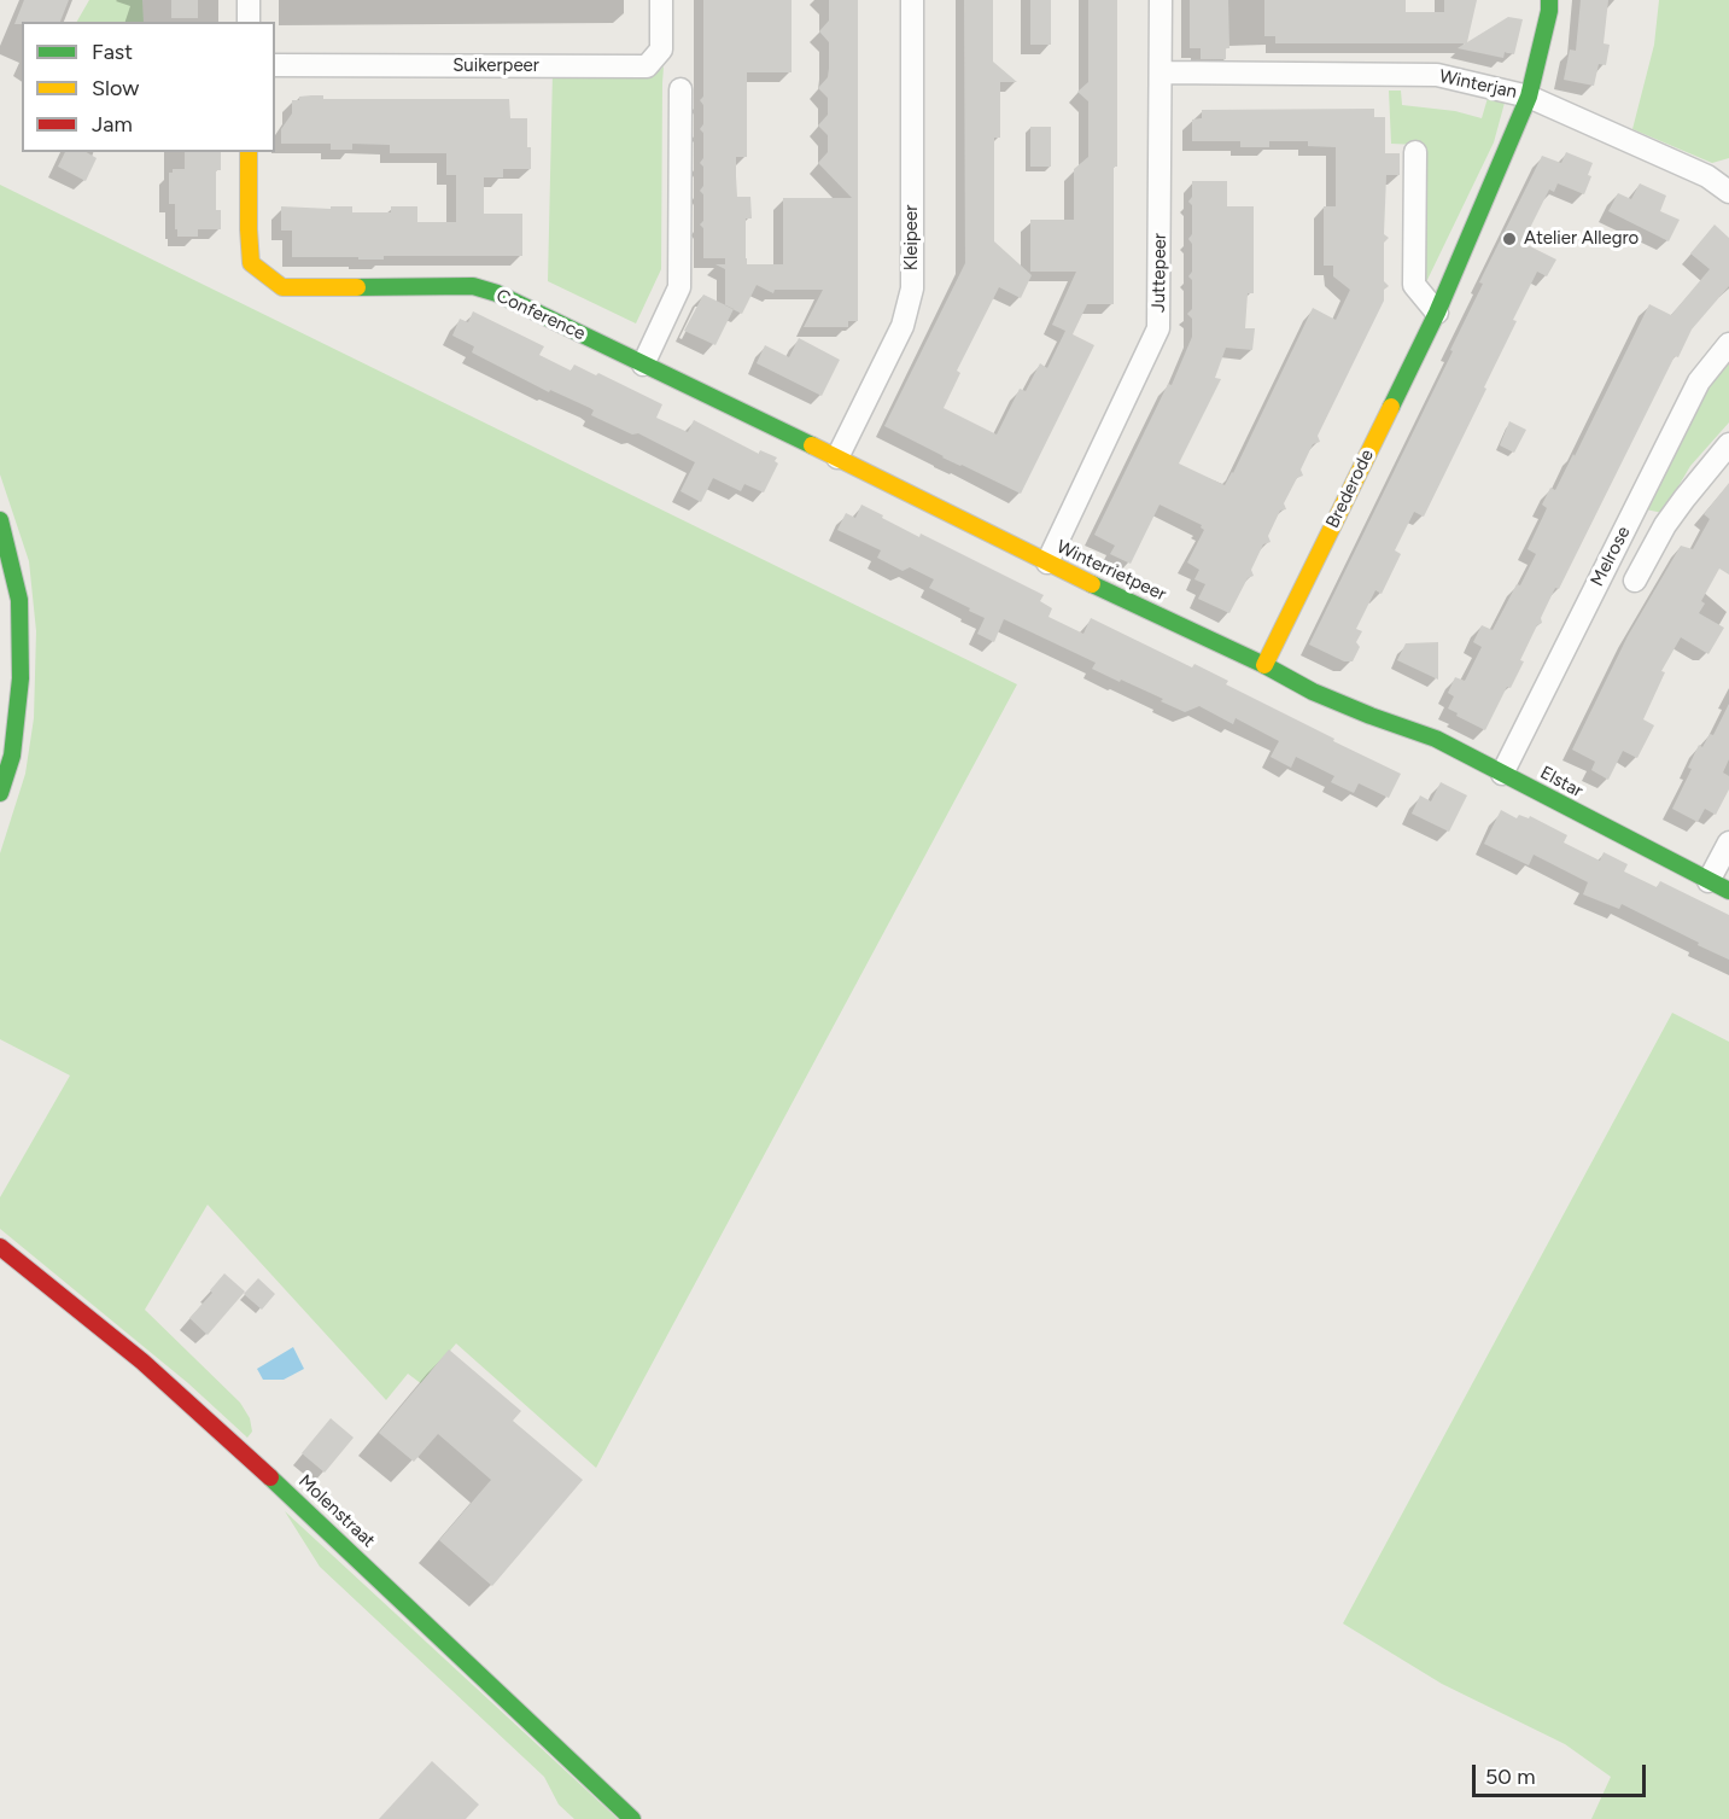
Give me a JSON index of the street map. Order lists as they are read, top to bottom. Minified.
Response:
{"streets":{"street":["Suikerpeer","Winterjan","Kleipeer","Juttepeer","Conference","Brederode","Melrose","Winterrietpeer","Elstar","Molenstraat"]},"crossings":[["Winterjan","Juttepeer"],["Winterjan","Brederode"],["Kleipeer","Conference"],["Kleipeer","Winterrietpeer"],["Juttepeer","Winterrietpeer"],["Conference","Winterrietpeer"],["Brederode","Winterrietpeer"],["Melrose","Elstar"],["Winterrietpeer","Elstar"]],"places":["Atelier Allegro"],"legend":["Fast","Slow","Jam"],"scale_bar":"50 m"}
